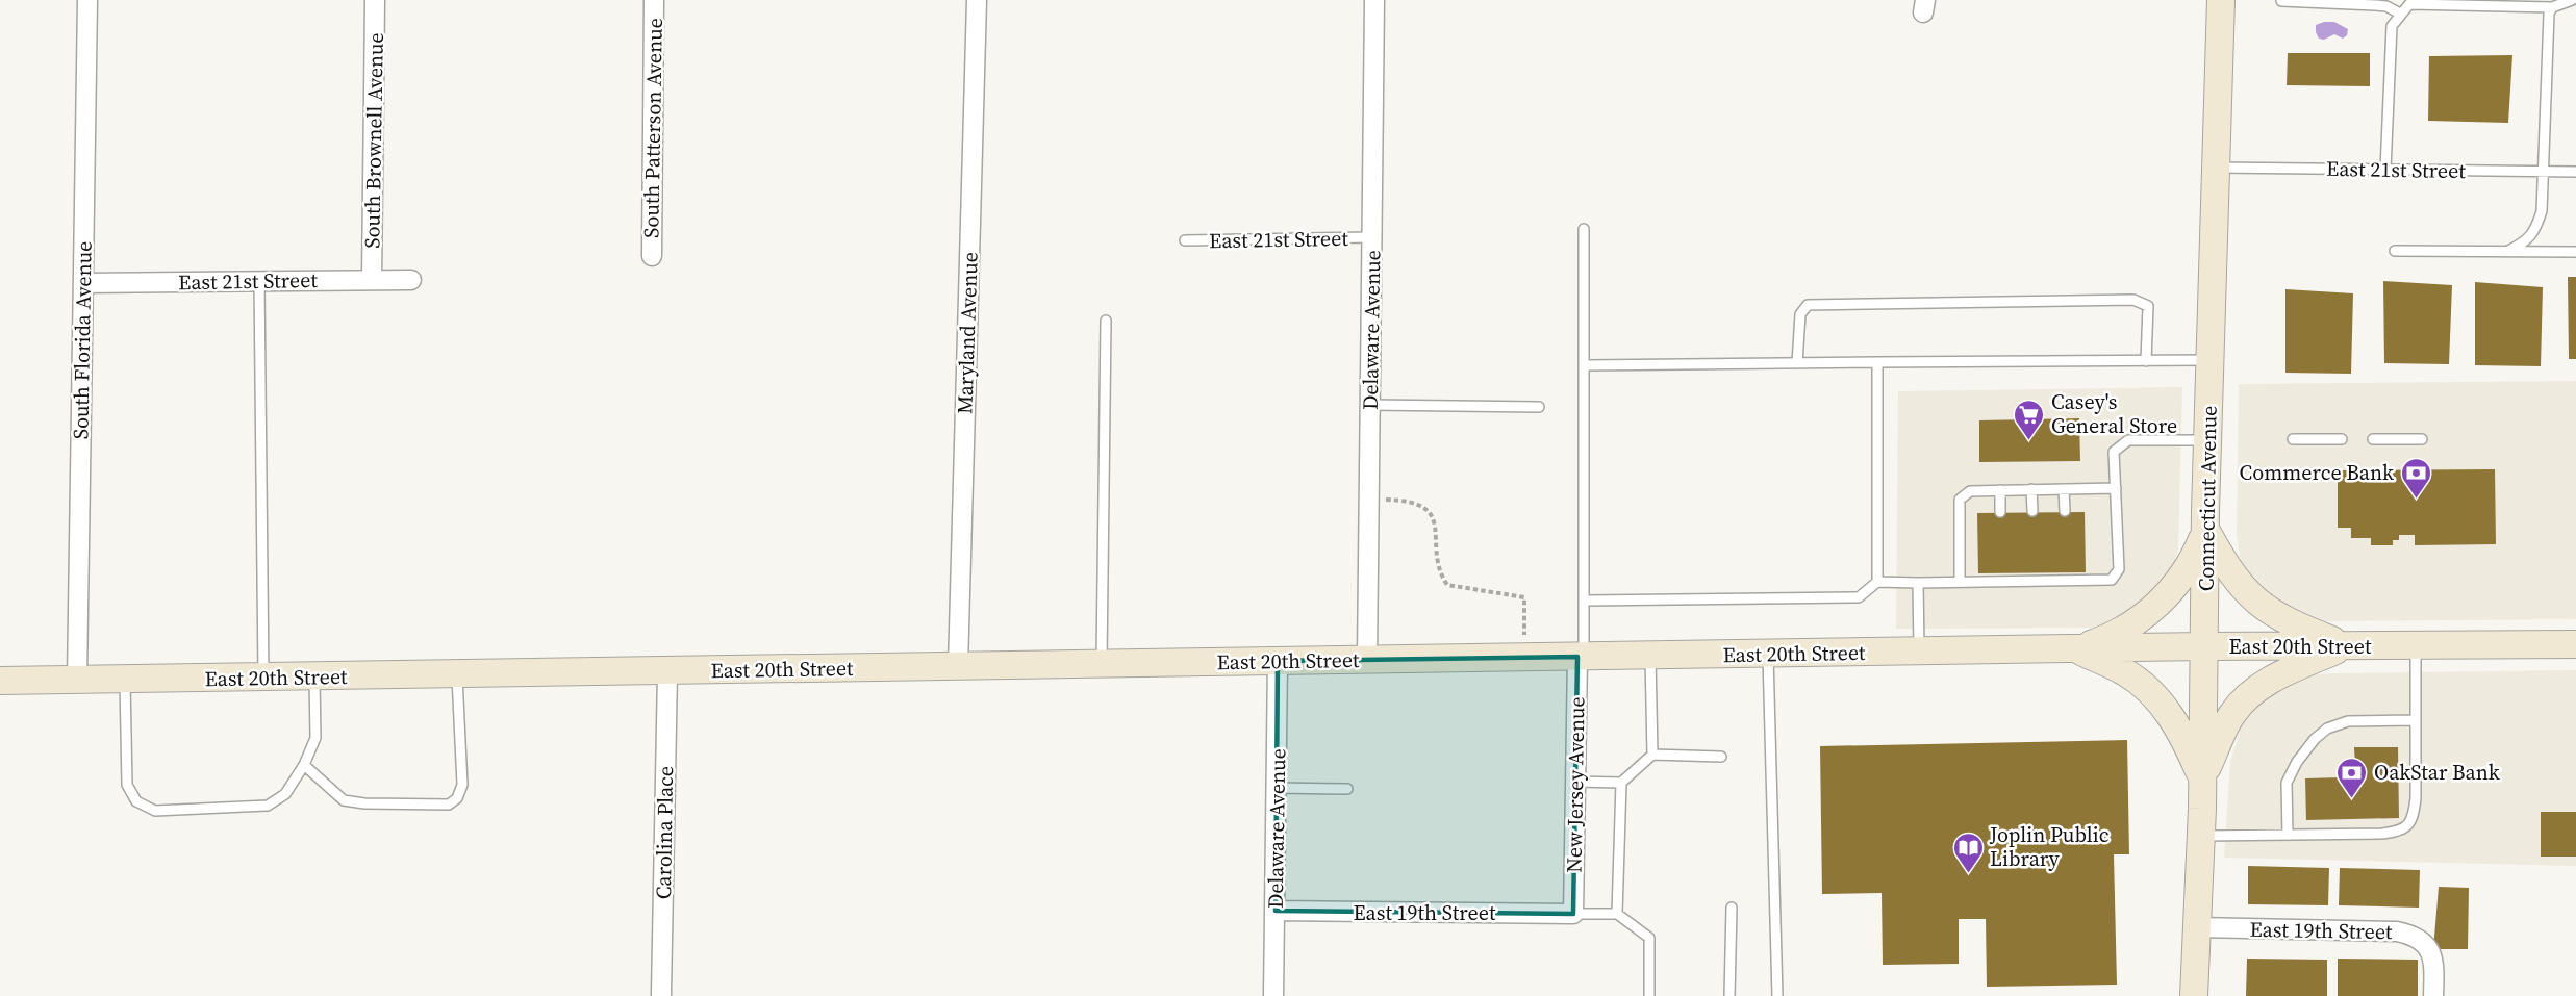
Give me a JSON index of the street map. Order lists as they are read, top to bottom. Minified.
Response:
{"streets":{"main road":["Connecticut Avenue","East 20th Street"],"street":["South Patterson Avenue","South Brownell Avenue","East 21st Street","Delaware Avenue","Maryland Avenue","South Florida Avenue","New Jersey Avenue","Carolina Place","East 19th Street"]},"crossings":[["South Brownell Avenue","East 21st Street"],["East 21st Street","Delaware Avenue"],["East 21st Street","South Florida Avenue"],["East 21st Street","Connecticut Avenue"],["Delaware Avenue","East 20th Street"],["Delaware Avenue","East 19th Street"],["Maryland Avenue","East 20th Street"],["South Florida Avenue","East 20th Street"],["Connecticut Avenue","East 20th Street"],["Connecticut Avenue","East 19th Street"],["East 20th Street","New Jersey Avenue"],["East 20th Street","Carolina Place"],["New Jersey Avenue","East 19th Street"]],"places":{"supermarket":["Casey's General Store"],"bank":["Commerce Bank","OakStar Bank"],"library":["Joplin Public Library"]}}
